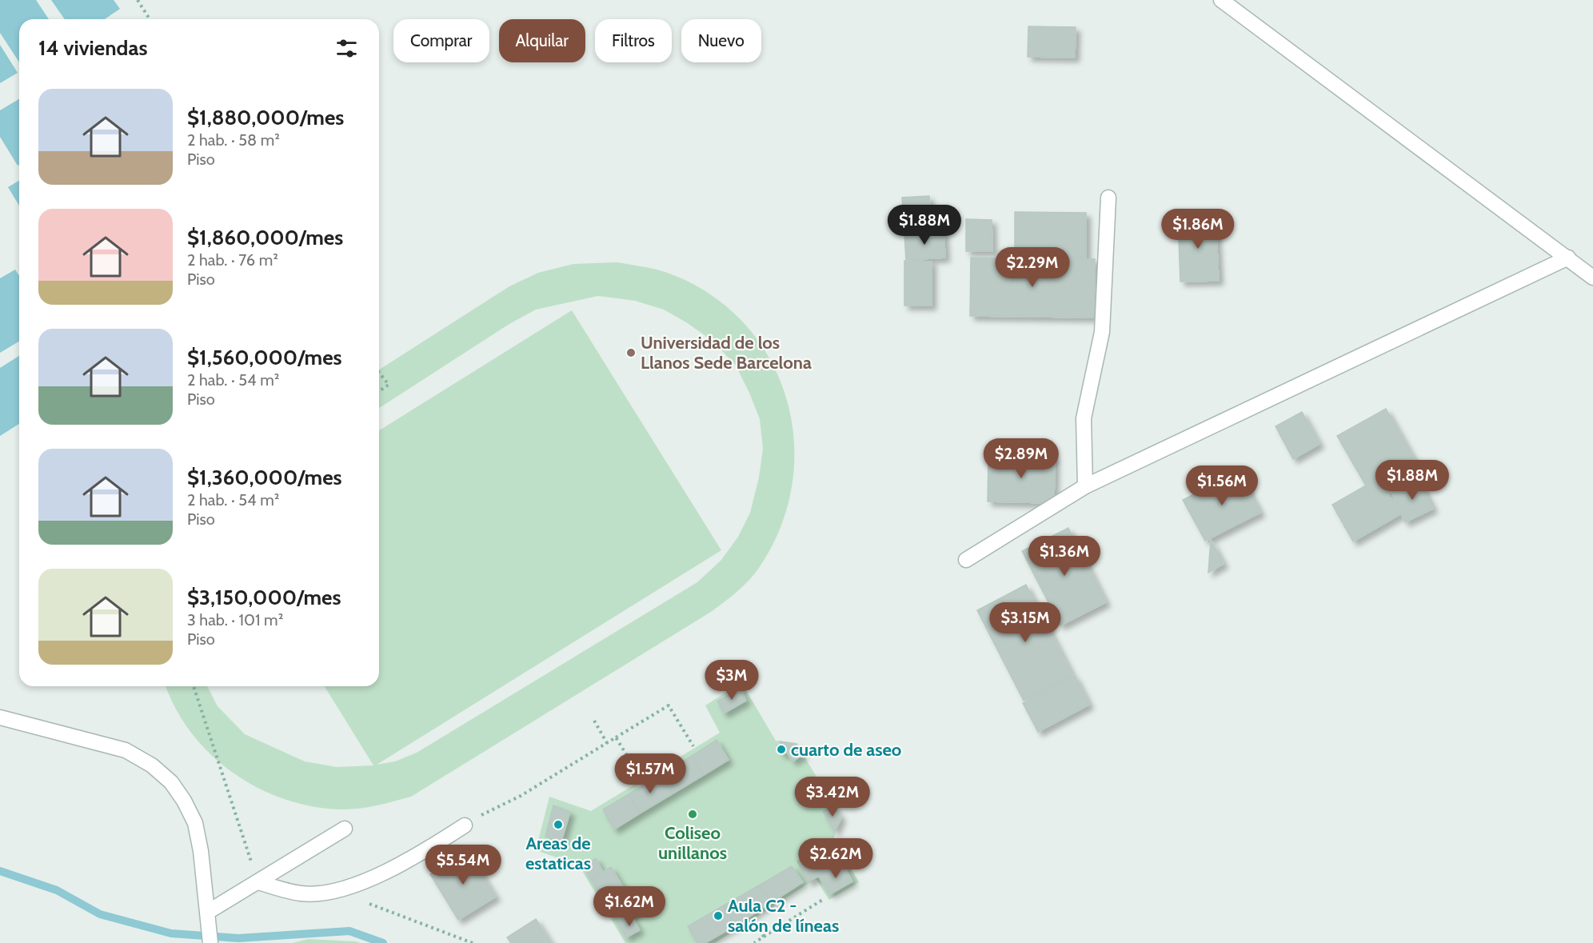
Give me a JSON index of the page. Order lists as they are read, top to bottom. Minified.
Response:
{"places":["Universidad de los Llanos Sede Barcelona","cuarto de aseo","Coliseo unillanos","Areas de estaticas","Aula C2 - salón de líneas"],"page":{"chip":["Comprar","Alquilar","Filtros","Nuevo"],"heading":"14 viviendas","list":[{"name":"$1,880,000/mes","note":"2 hab. · 58 m² · Piso"},{"name":"$1,860,000/mes","note":"2 hab. · 76 m² · Piso"},{"name":"$1,560,000/mes","note":"2 hab. · 54 m² · Piso"},{"name":"$1,360,000/mes","note":"2 hab. · 54 m² · Piso"},{"name":"$3,150,000/mes","note":"3 hab. · 101 m² · Piso"}],"price":["$1.88M","$1.86M","$2.29M","$2.89M","$1.88M","$1.56M","$1.36M","$3.15M","$3M","$1.57M","$3.42M","$2.62M","$5.54M","$1.62M"]}}
